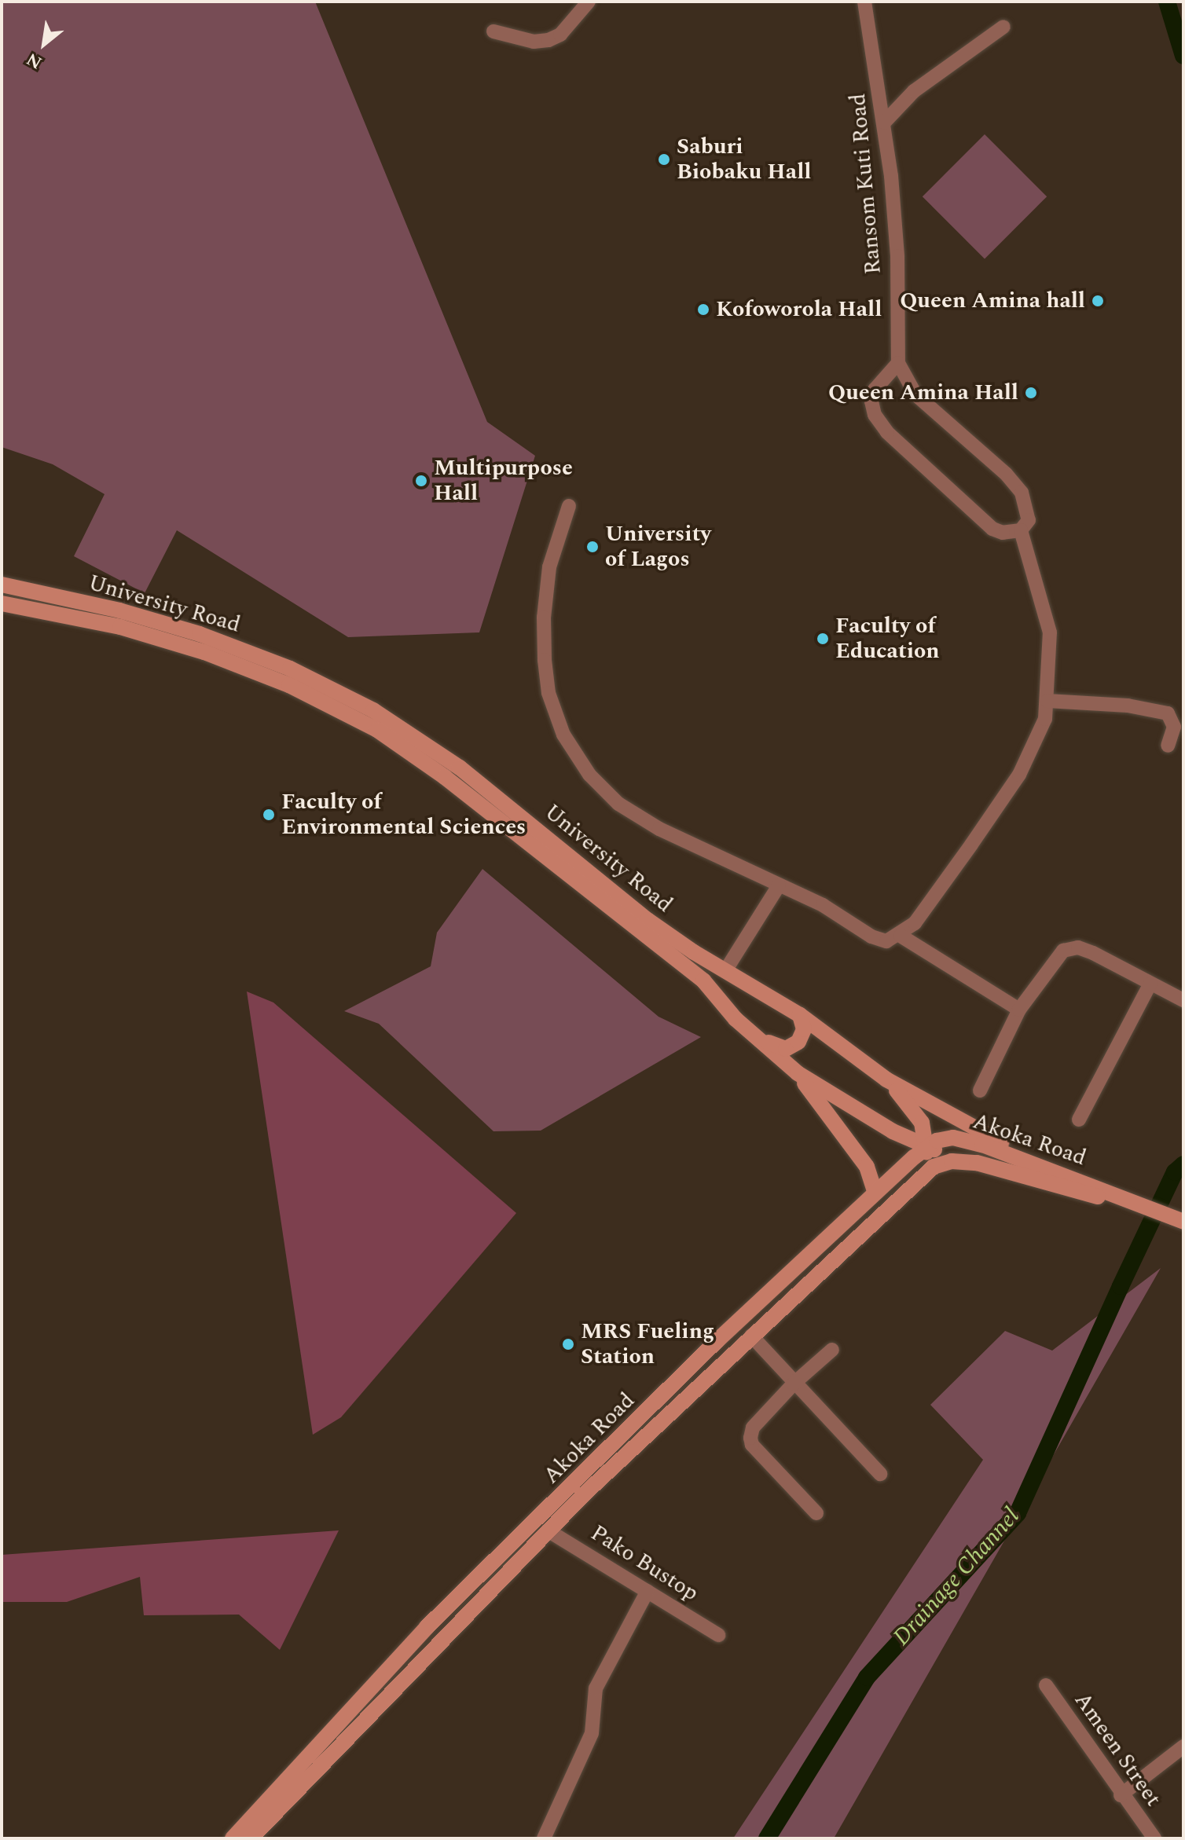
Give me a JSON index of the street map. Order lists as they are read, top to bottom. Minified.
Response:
{"streets":{"main road":["University Road","Akoka Road"],"street":["Ransom Kuti Road","Pako Bustop","Ameen Street"]},"crossings":[["University Road","Akoka Road"]],"water":["Drainage Channel"],"places":["Saburi Biobaku Hall","Queen Amina hall","Kofoworola Hall","Queen Amina Hall","Multipurpose Hall","University of Lagos","Faculty of Education","Faculty of Environmental Sciences","MRS Fueling Station"],"north":"bottom left"}
